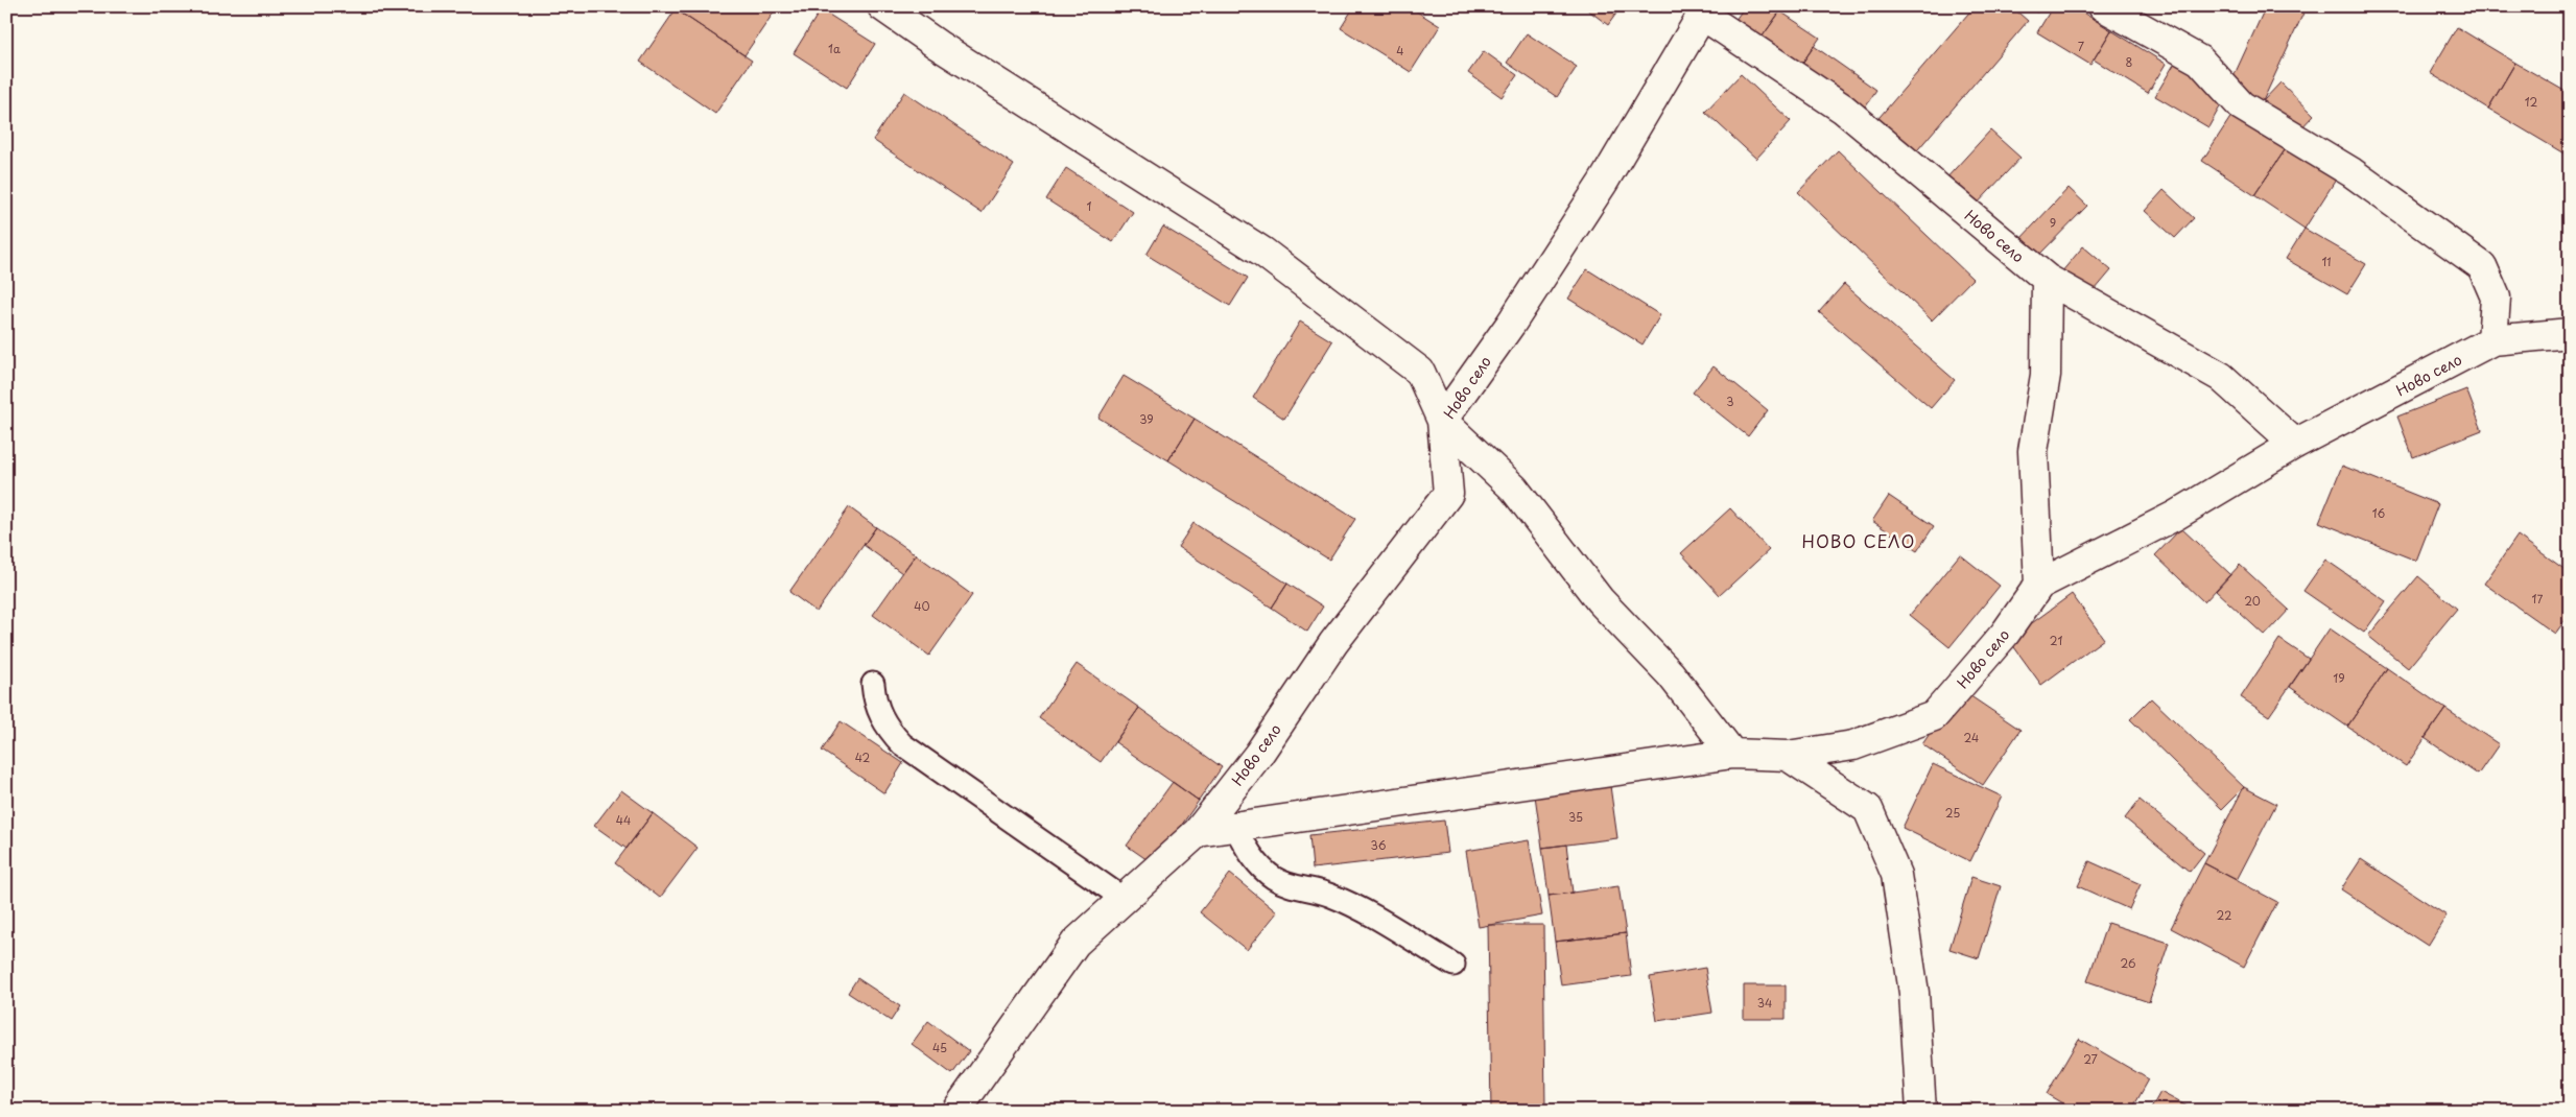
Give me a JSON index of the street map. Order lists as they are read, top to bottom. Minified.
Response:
{"streets":{"street":["Ново село"]},"districts":["НОВО СЕЛО"],"house_numbers":["7","1a","4","8","12","1","9","11","3","39","16","17","20","40","21","19","24","42","25","35","44","36","22","26","34","45","27"]}
